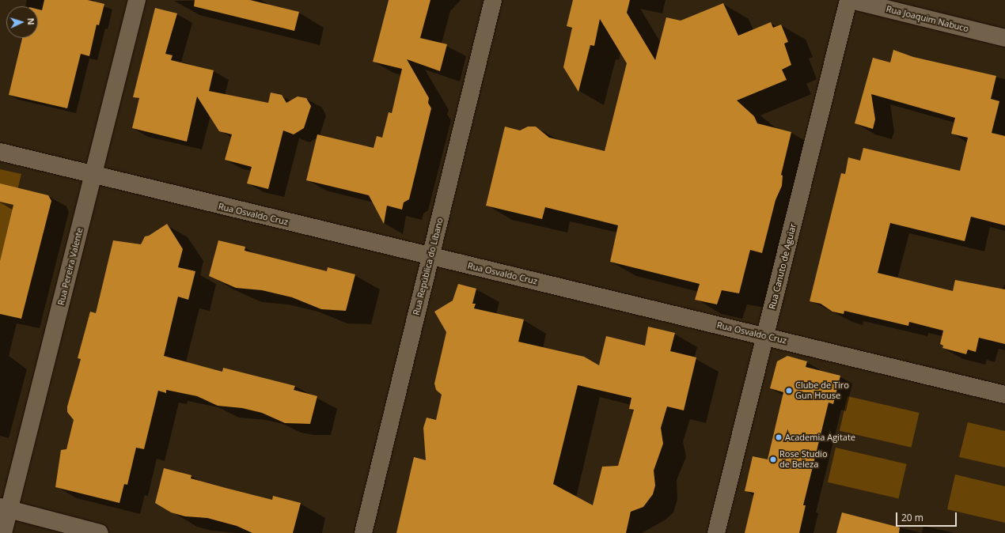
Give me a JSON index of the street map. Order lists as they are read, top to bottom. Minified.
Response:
{"streets":{"street":["Rua Joaquim Nabuco","Rua Osvaldo Cruz","Rua Pereira Valente","Rua República do Líbano","Rua Canuto de Aguiar"]},"crossings":[["Rua Joaquim Nabuco","Rua Canuto de Aguiar"],["Rua Osvaldo Cruz","Rua Pereira Valente"],["Rua Osvaldo Cruz","Rua República do Líbano"],["Rua Osvaldo Cruz","Rua Canuto de Aguiar"]],"places":["Clube de Tiro Gun House","Academia Agitate","Rose Studio de Beleza"],"scale_bar":"20 m","north":"right"}
